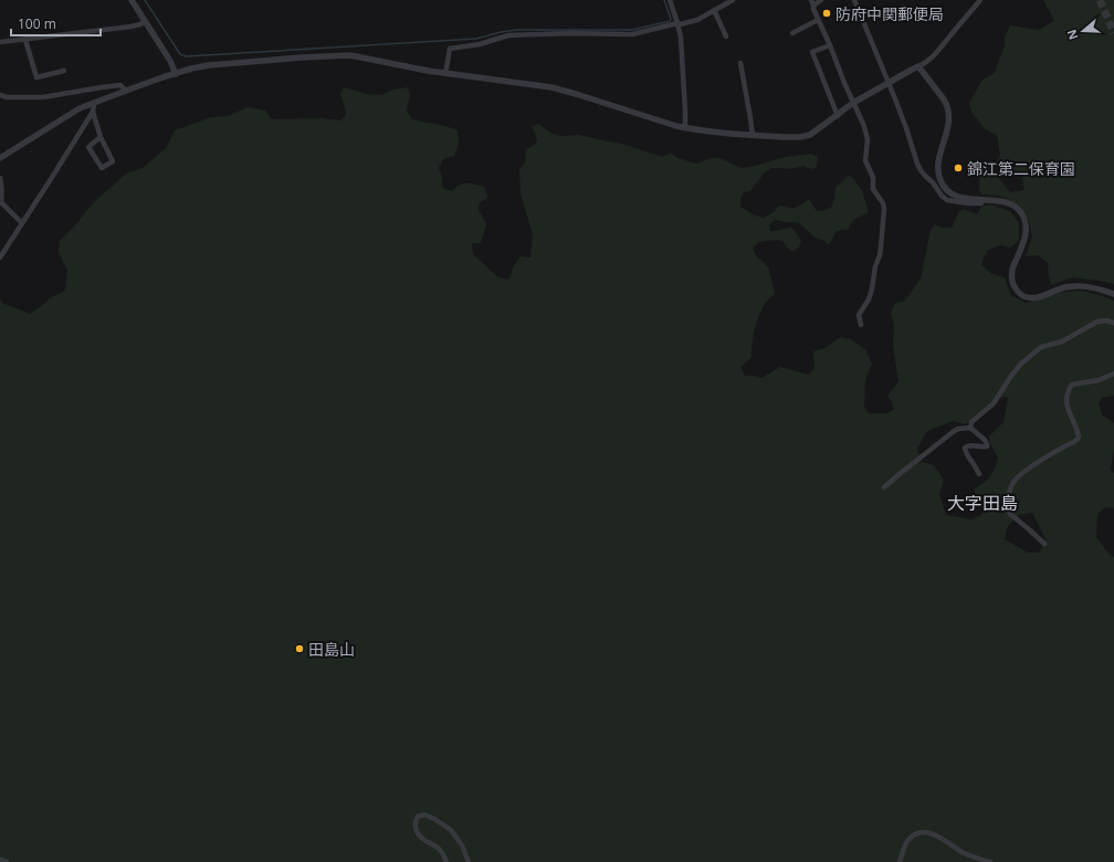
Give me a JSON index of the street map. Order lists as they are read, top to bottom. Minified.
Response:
{"districts":["大字田島"],"places":["防府中関郵便局","錦江第二保育園","田島山"],"scale_bar":"100 m","north":"left"}
